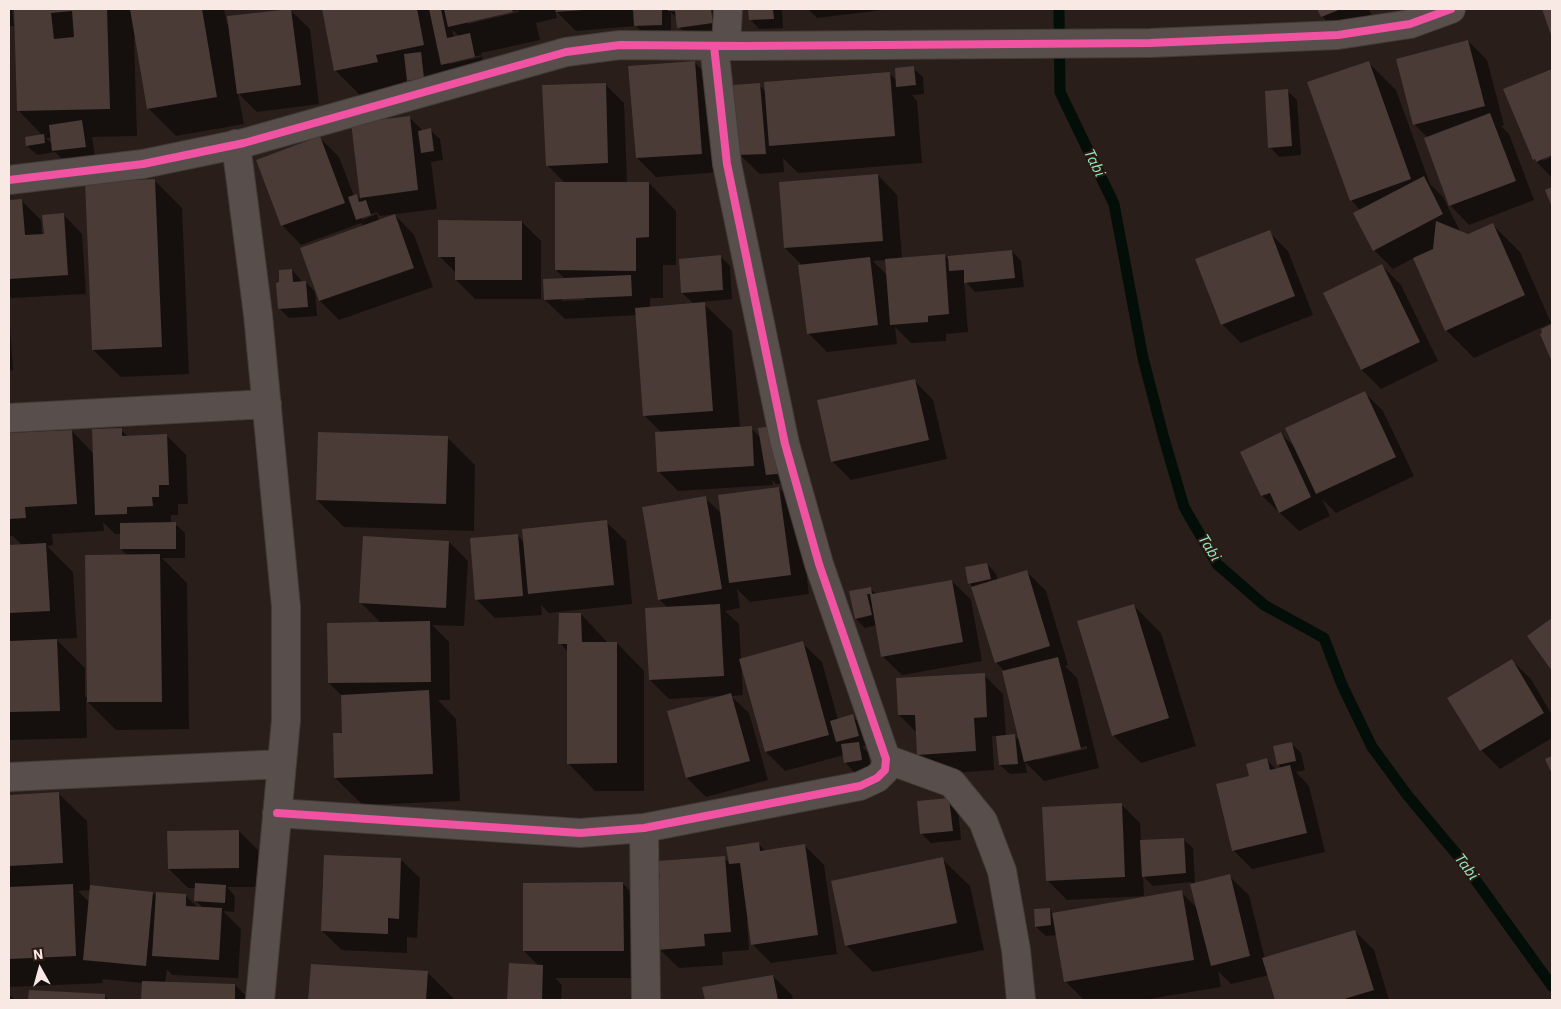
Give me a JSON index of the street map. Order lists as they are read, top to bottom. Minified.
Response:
{"water":["Tabi"],"north":"top"}
